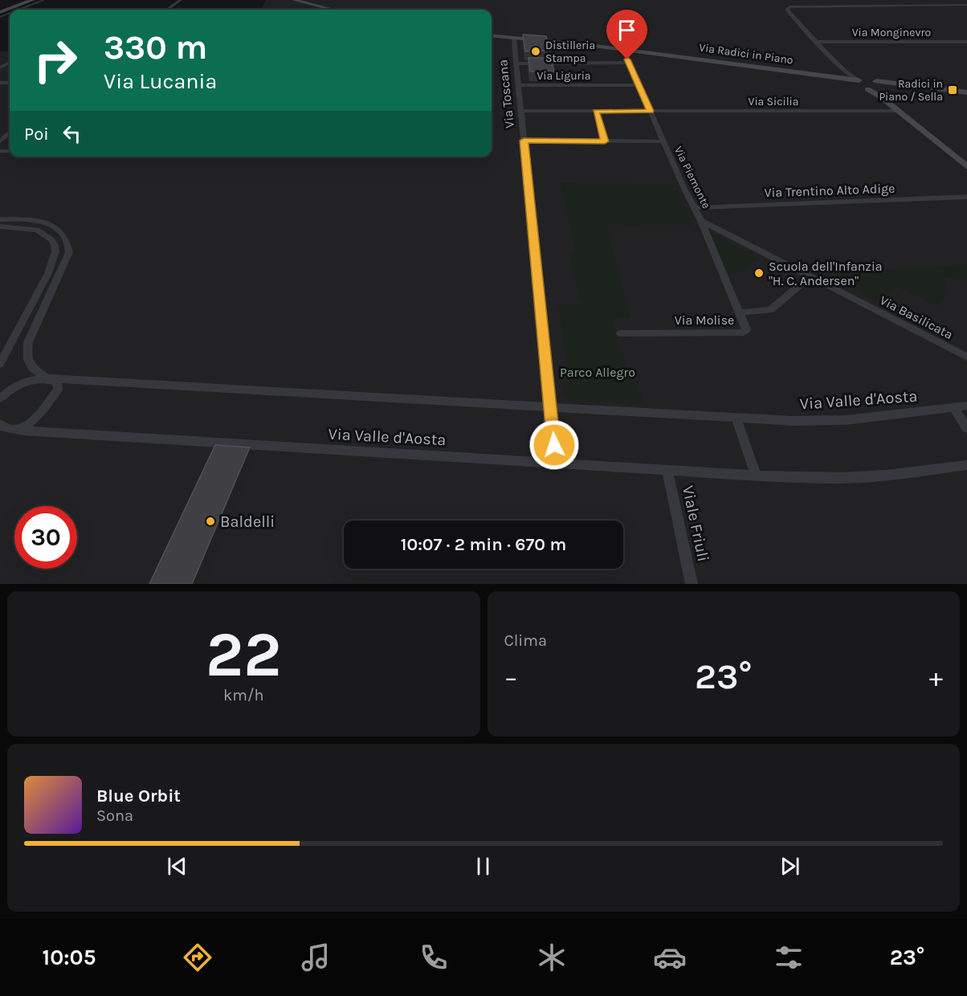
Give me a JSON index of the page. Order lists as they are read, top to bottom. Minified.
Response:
{"streets":{"street":["Via Monginevro","Via Radici in Piano","Via Liguria","Via Toscana","Via Sicilia","Via Piemonte","Via Trentino Alto Adige","Via Basilicata","Via Molise","Via Valle d'Aosta","Viale Friuli"]},"crossings":[["Via Liguria","Via Toscana"],["Via Liguria","Via Piemonte"],["Via Toscana","Via Sicilia"],["Via Toscana","Via Valle d'Aosta"],["Via Sicilia","Via Piemonte"],["Via Piemonte","Via Trentino Alto Adige"],["Via Piemonte","Via Basilicata"],["Via Piemonte","Via Molise"],["Via Basilicata","Via Molise"],["Via Valle d'Aosta","Viale Friuli"]],"parks":["Parco Allegro"],"places":{"other":["Distilleria Stampa","Scuola dell'Infanzia \"H. C. Andersen\"","Baldelli"],"transit":["Radici in Piano / Sella"]},"page":{"turn":["330 m","Via Lucania"],"then":"Poi","limit":"30","trip":"10:07 · 2 min · 670 m","tile":[["22","km/h"],"Clima"],"heat":["−","23°","+"],"song":["Blue Orbit","Sona"],"tabs":["10:05","23°"]}}
